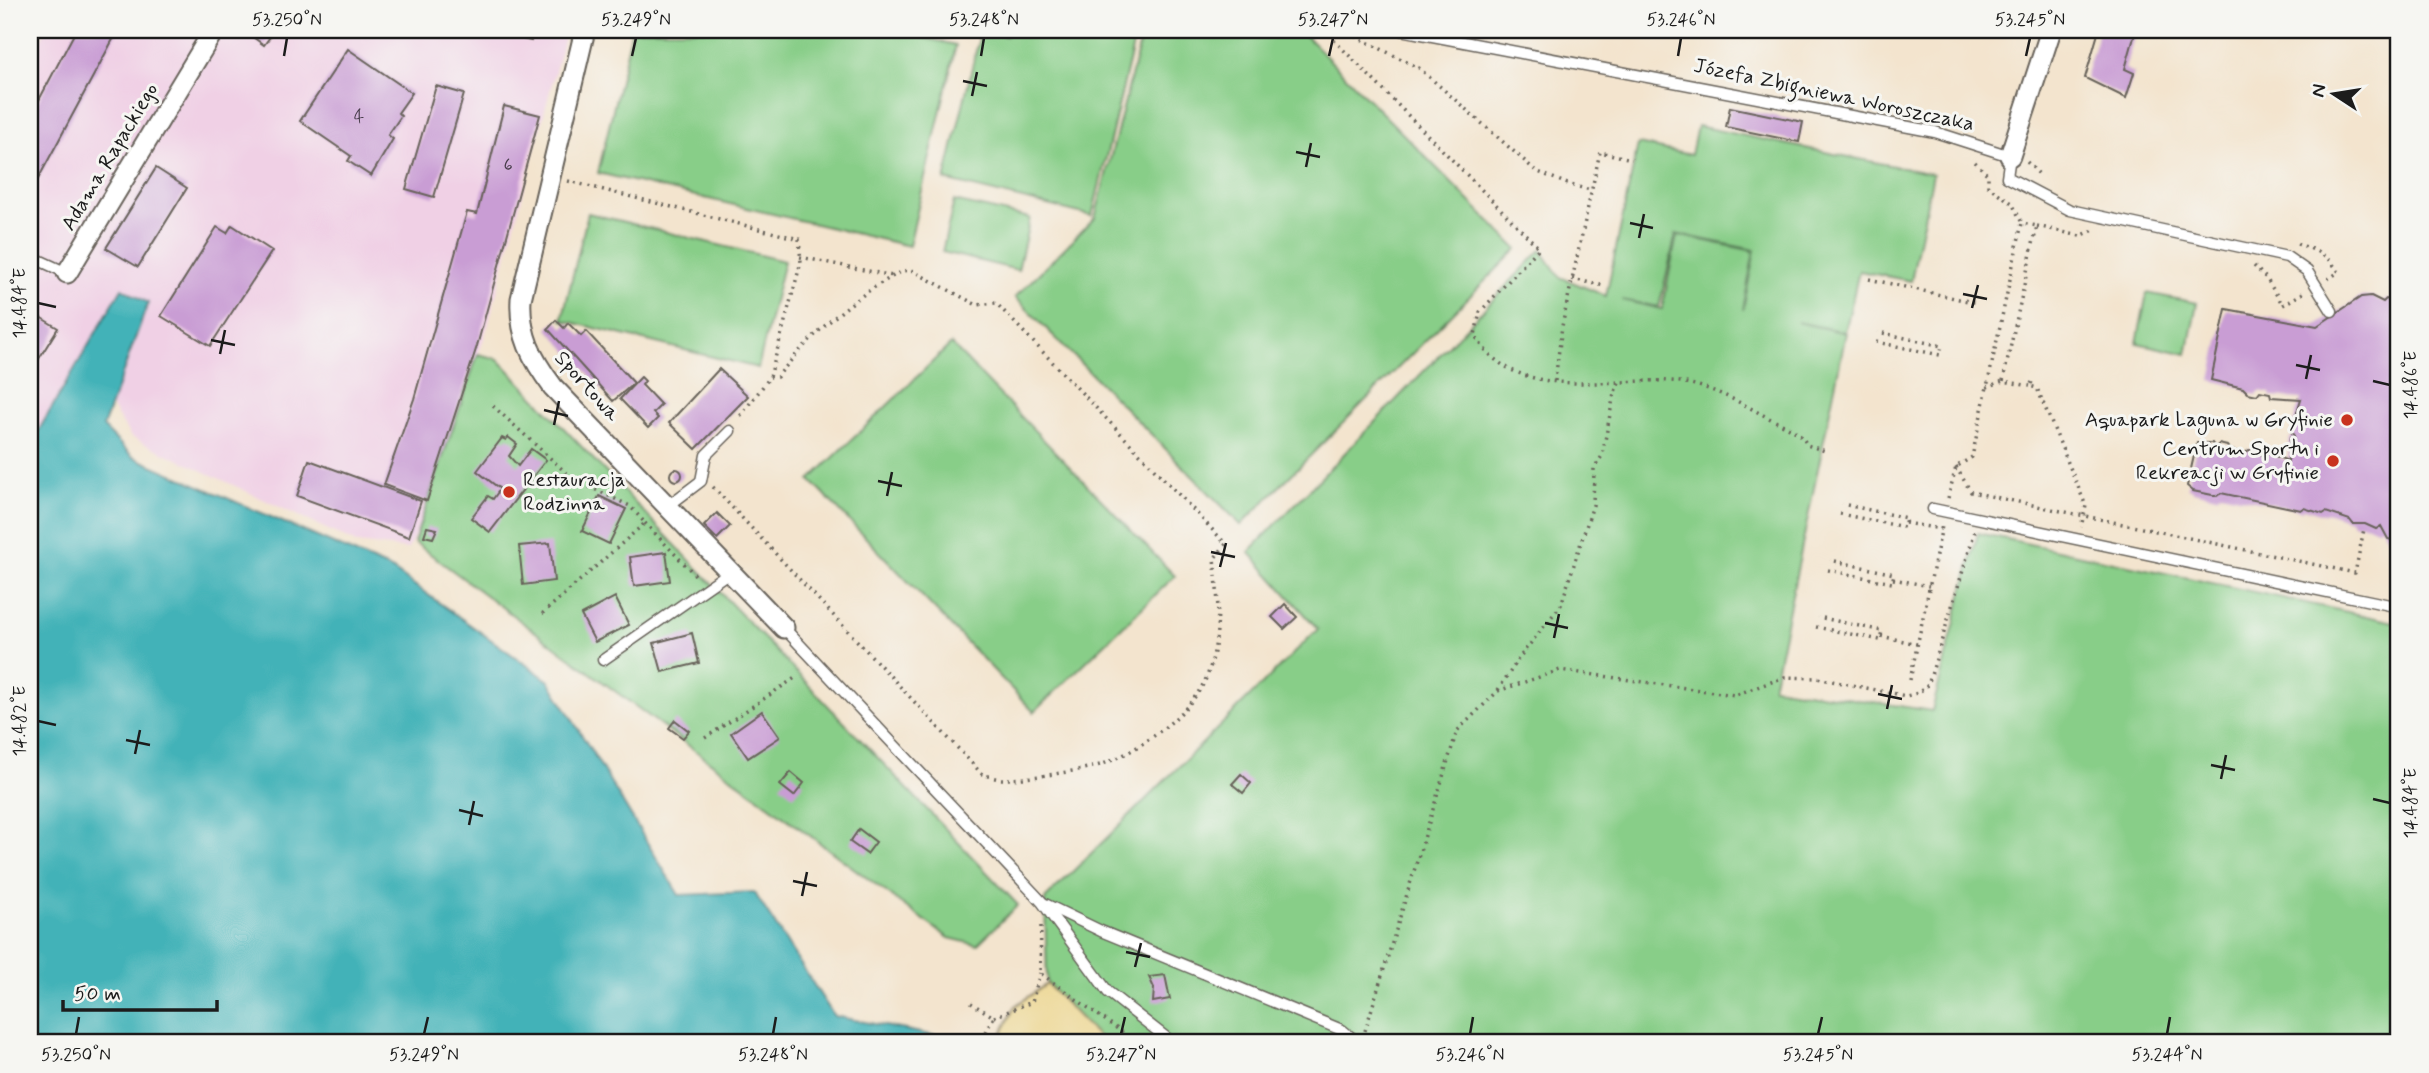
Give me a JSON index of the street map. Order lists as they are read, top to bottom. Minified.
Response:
{"streets":{"street":["Adama Rapackiego","Sportowa"],"lane":["Józefa Zbigniewa Woroszczaka"]},"places":["Aquapark Laguna w Gryfinie","Centrum Sportu i Rekreacji w Gryfinie","Restauracja Rodzinna"],"house_numbers":["4","6"],"scale_bar":"50 m","north":"left","coordinates":["53.250°N","53.249°N","53.248°N","53.247°N","53.246°N","53.245°N","14.484°E","14.486°E","14.482°E","53.244°N"]}
